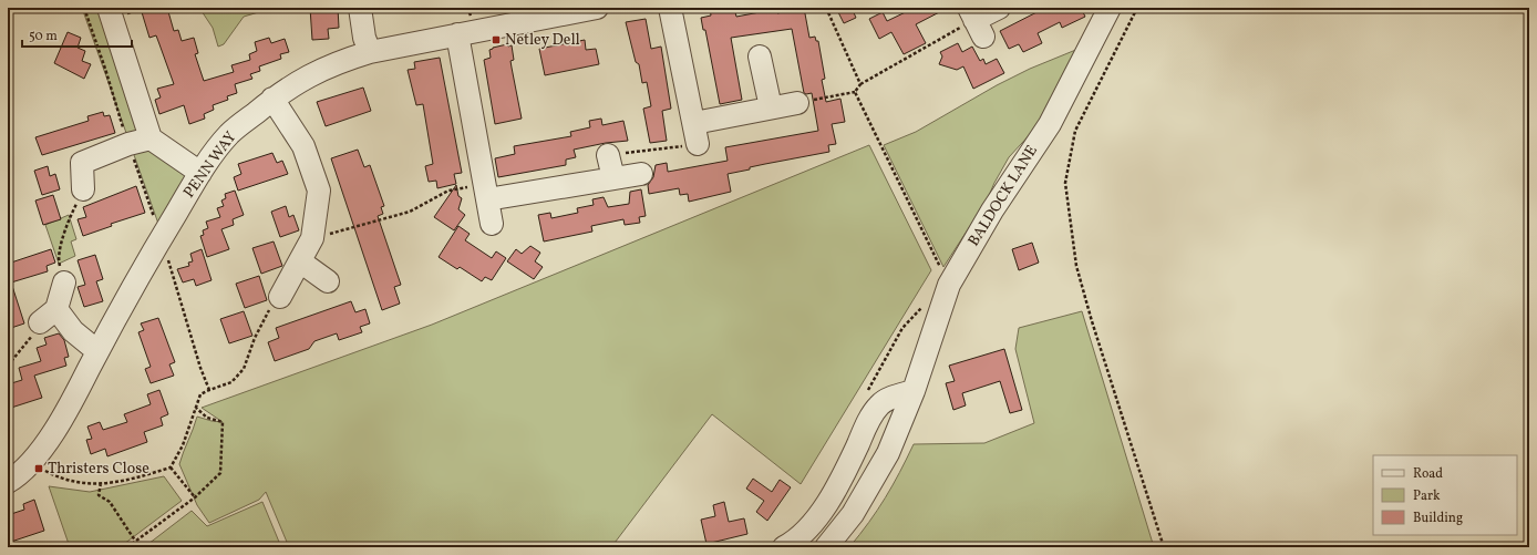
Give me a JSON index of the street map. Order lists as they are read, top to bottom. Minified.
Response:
{"streets":{"street":["PENN WAY","BALDOCK LANE"]},"places":{"transit":["Netley Dell","Thristers Close"]},"legend":["Road","Park","Building"],"scale_bar":"50 m"}
